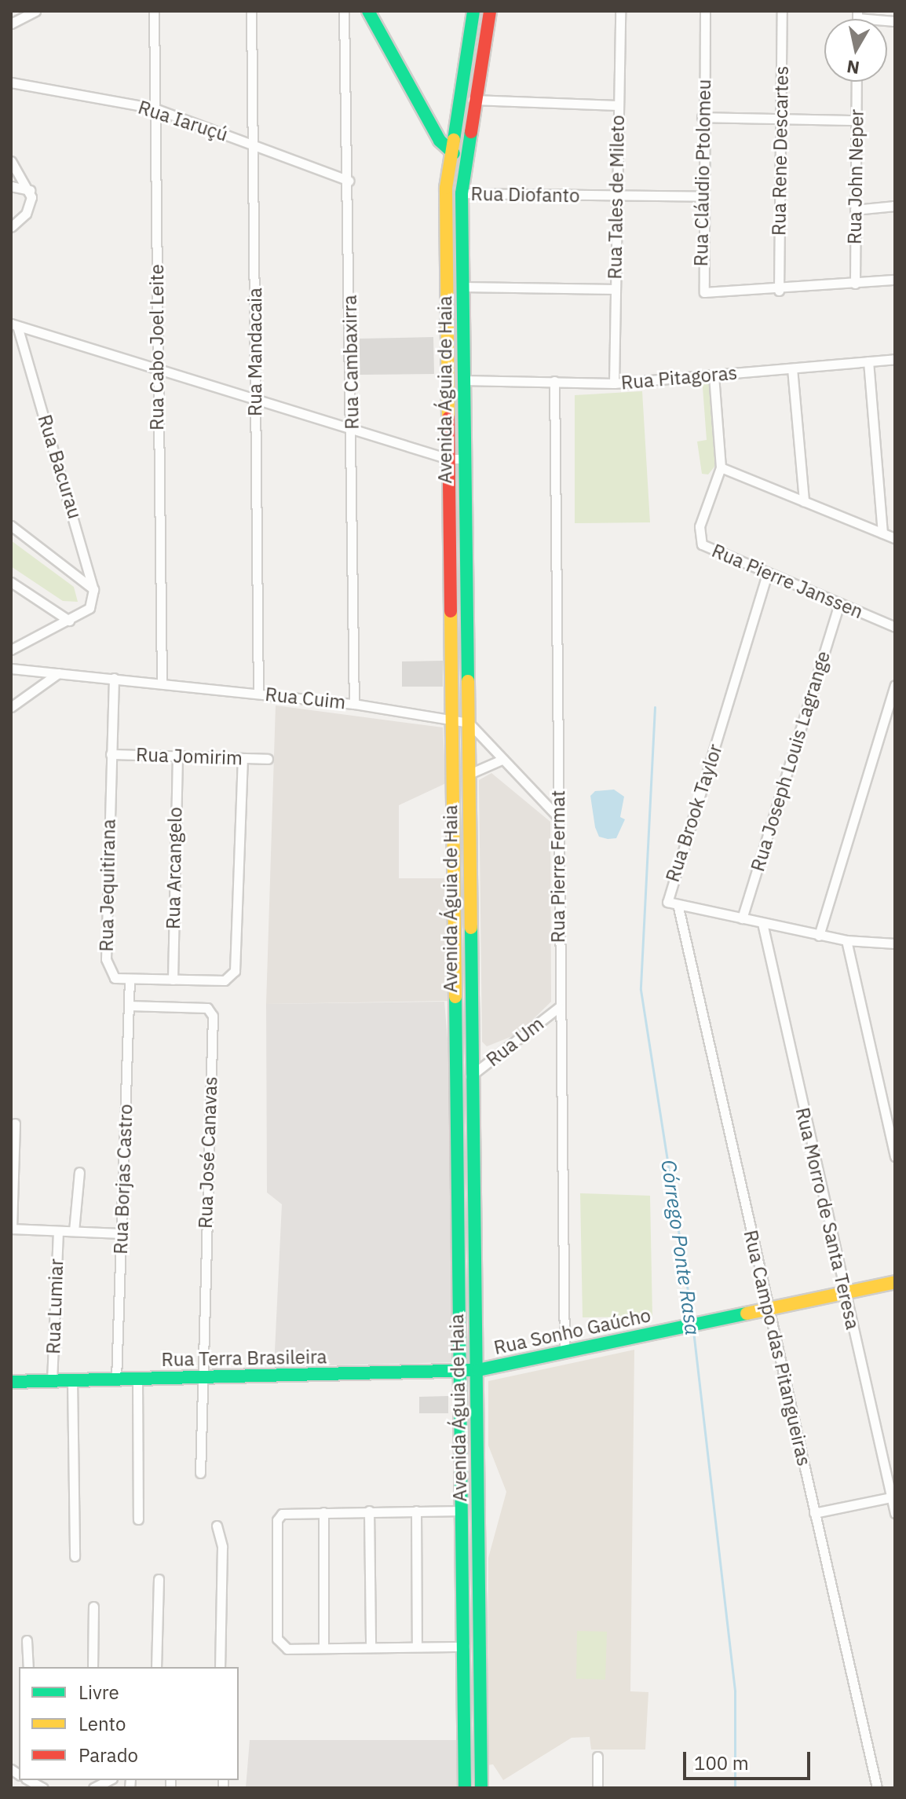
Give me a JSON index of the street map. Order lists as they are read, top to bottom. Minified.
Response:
{"streets":{"main road":["Avenida Águia de Haia","Rua Sonho Gaúcho","Rua Terra Brasileira"],"street":["Rua Iaruçú","Rua Rene Descartes","Rua Cláudio Ptolomeu","Rua John Neper","Rua Diofanto","Rua Tales de Mileto","Rua Cabo Joel Leite","Rua Mandacaia","Rua Cambaxirra","Rua Pitagoras","Rua Bacurau","Rua Pierre Janssen","Rua Cuim","Rua Jomirim","Rua Joseph Louis Lagrange","Rua Brook Taylor","Rua Pierre Fermat","Rua Arcangelo","Rua Jequitirana","Rua Um","Rua José Canavas","Rua Borjas Castro","Rua Morro de Santa Teresa","Rua Lumiar","Rua Campo das Pitangueiras"]},"crossings":[["Rua Iaruçú","Rua Cabo Joel Leite"],["Rua Iaruçú","Rua Mandacaia"],["Rua Iaruçú","Rua Cambaxirra"],["Rua Rene Descartes","Rua Cláudio Ptolomeu"],["Rua Cláudio Ptolomeu","Rua John Neper"],["Rua Cláudio Ptolomeu","Rua Diofanto"],["Rua Diofanto","Rua Tales de Mileto"],["Rua Diofanto","Avenida Águia de Haia"],["Rua Tales de Mileto","Rua Pitagoras"],["Rua Cabo Joel Leite","Rua Cuim"],["Rua Mandacaia","Rua Cuim"],["Rua Cambaxirra","Rua Cuim"],["Rua Pitagoras","Avenida Águia de Haia"],["Rua Pitagoras","Rua Pierre Janssen"],["Rua Pitagoras","Rua Pierre Fermat"],["Avenida Águia de Haia","Rua Cuim"],["Avenida Águia de Haia","Rua Um"],["Avenida Águia de Haia","Rua Sonho Gaúcho"],["Avenida Águia de Haia","Rua Terra Brasileira"],["Rua Pierre Janssen","Rua Joseph Louis Lagrange"],["Rua Pierre Janssen","Rua Brook Taylor"],["Rua Cuim","Rua Jequitirana"],["Rua Jomirim","Rua Arcangelo"],["Rua Jomirim","Rua Jequitirana"],["Rua Joseph Louis Lagrange","Rua Brook Taylor"],["Rua Brook Taylor","Rua Morro de Santa Teresa"],["Rua Brook Taylor","Rua Campo das Pitangueiras"],["Rua Pierre Fermat","Rua Um"],["Rua Pierre Fermat","Rua Sonho Gaúcho"],["Rua Jequitirana","Rua Borjas Castro"],["Rua José Canavas","Rua Borjas Castro"],["Rua José Canavas","Rua Terra Brasileira"],["Rua Borjas Castro","Rua Terra Brasileira"],["Rua Morro de Santa Teresa","Rua Sonho Gaúcho"],["Rua Lumiar","Rua Terra Brasileira"],["Rua Sonho Gaúcho","Rua Campo das Pitangueiras"],["Rua Sonho Gaúcho","Rua Terra Brasileira"]],"water":["Córrego Ponte Rasa"],"legend":["Livre","Lento","Parado"],"scale_bar":"100 m","north":"bottom"}
